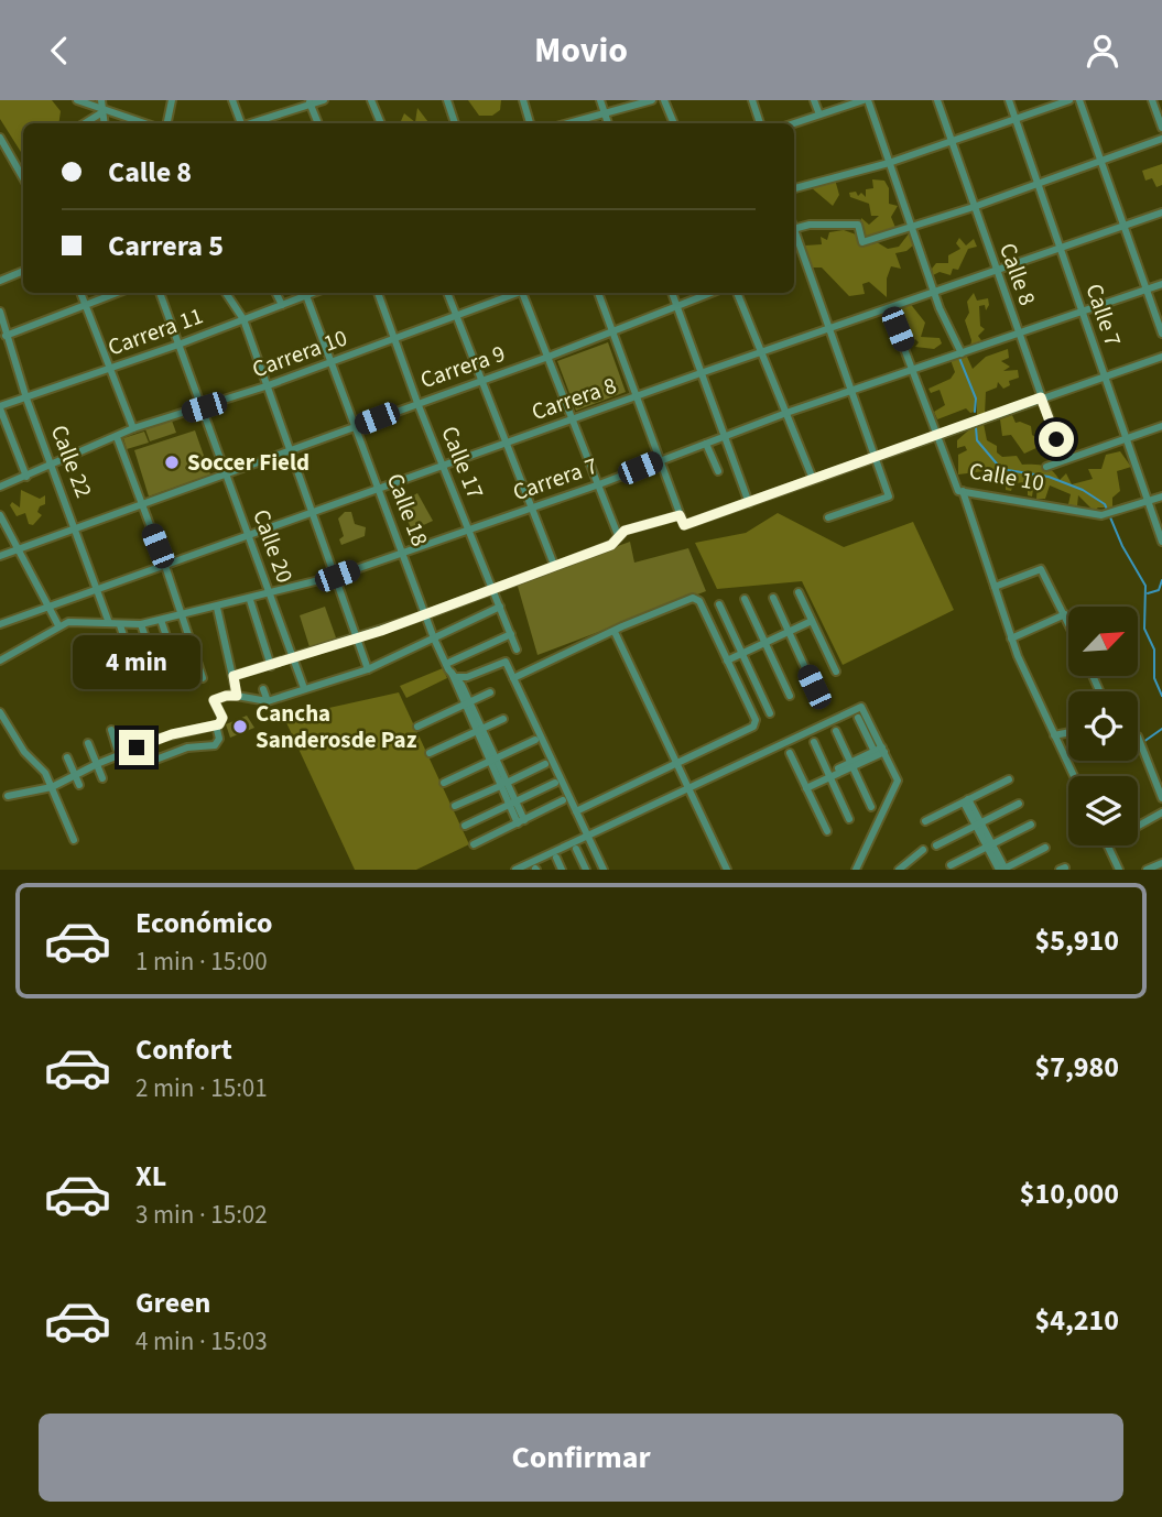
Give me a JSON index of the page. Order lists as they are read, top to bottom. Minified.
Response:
{"streets":{"street":["Calle 8","Calle 7","Carrera 11","Carrera 10","Carrera 9","Carrera 8","Calle 22","Calle 17","Calle 10","Carrera 7","Calle 18","Calle 20"]},"crossings":[["Calle 8","Carrera 8"],["Calle 8","Carrera 7"],["Calle 7","Carrera 8"],["Calle 7","Calle 10"],["Calle 7","Carrera 7"],["Carrera 11","Calle 22"],["Carrera 11","Calle 20"],["Carrera 10","Calle 22"],["Carrera 10","Calle 17"],["Carrera 10","Calle 18"],["Carrera 10","Calle 20"],["Carrera 9","Calle 22"],["Carrera 9","Calle 17"],["Carrera 9","Calle 18"],["Carrera 9","Calle 20"],["Carrera 8","Calle 22"],["Carrera 8","Calle 17"],["Carrera 8","Calle 10"],["Carrera 8","Calle 18"],["Carrera 8","Calle 20"],["Calle 22","Carrera 7"],["Calle 17","Carrera 7"],["Calle 10","Carrera 7"],["Carrera 7","Calle 18"],["Carrera 7","Calle 20"]],"places":["Soccer Field","Cancha Sanderosde Paz"],"north":"top right","page":{"header":"Movio","banner":["Calle 8","Carrera 5"],"bubble":"4 min","list":[{"name":"Económico","note":"1 min · 15:00","value":"$5,910"},{"name":"Confort","note":"2 min · 15:01","value":"$7,980"},{"name":"XL","note":"3 min · 15:02","value":"$10,000"},{"name":"Green","note":"4 min · 15:03","value":"$4,210"}],"buttons":"Confirmar"}}
